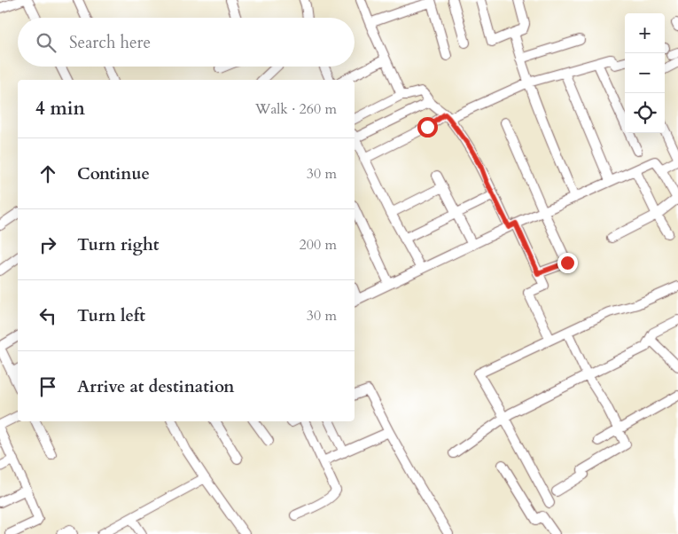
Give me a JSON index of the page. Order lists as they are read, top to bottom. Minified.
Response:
{"page":{"map_buttons":["+","−"],"search":"Search here","heading":["4 min","Walk · 260 m"],"list":[["Continue","30 m"],["Turn right","200 m"],["Turn left","30 m"],"Arrive at destination"]}}
